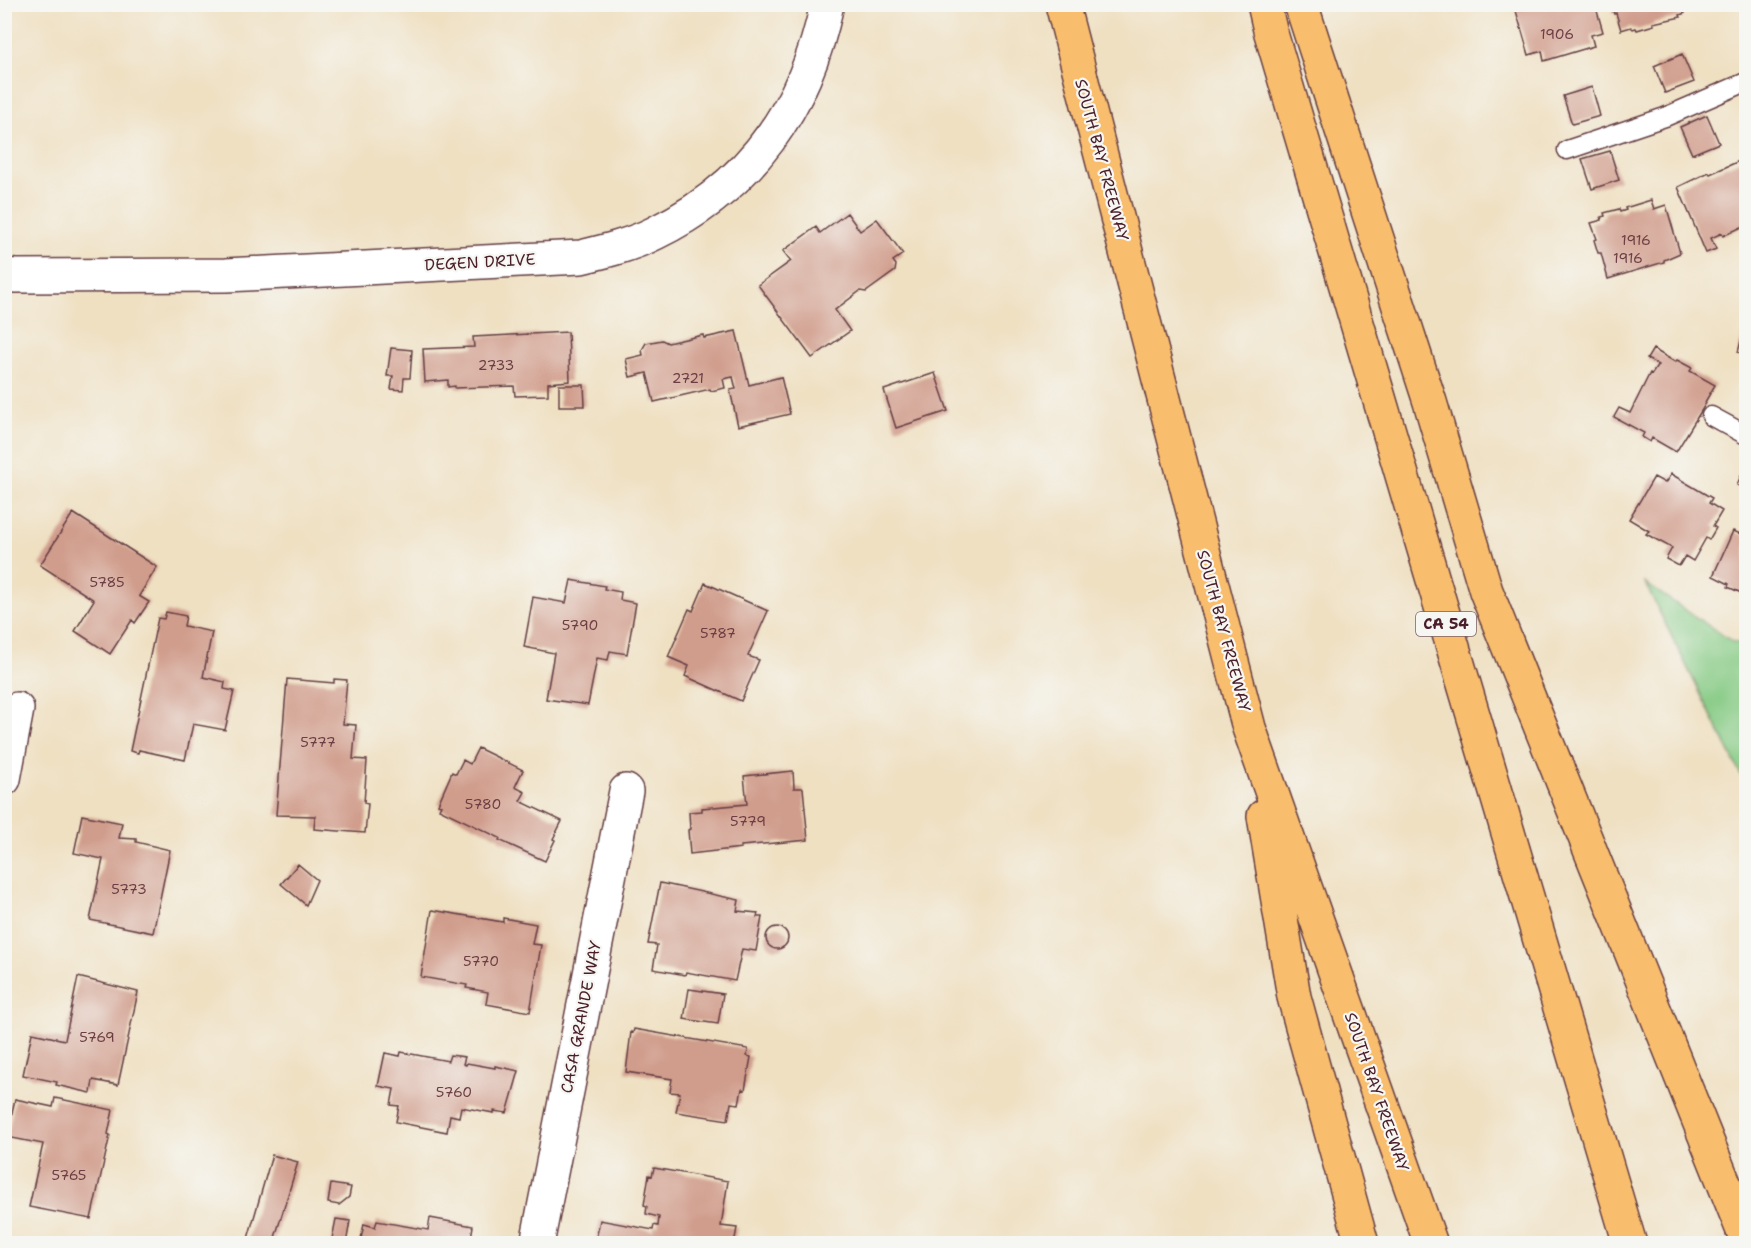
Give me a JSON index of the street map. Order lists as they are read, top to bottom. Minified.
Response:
{"streets":{"highway":["SOUTH BAY FREEWAY","CA 54"],"street":["DEGEN DRIVE","CASA GRANDE WAY"]},"house_numbers":["1906","1916","1916","2733","2721","5785","5790","5787","5777","5780","5779","5773","5770","5769","5760","5765"]}
